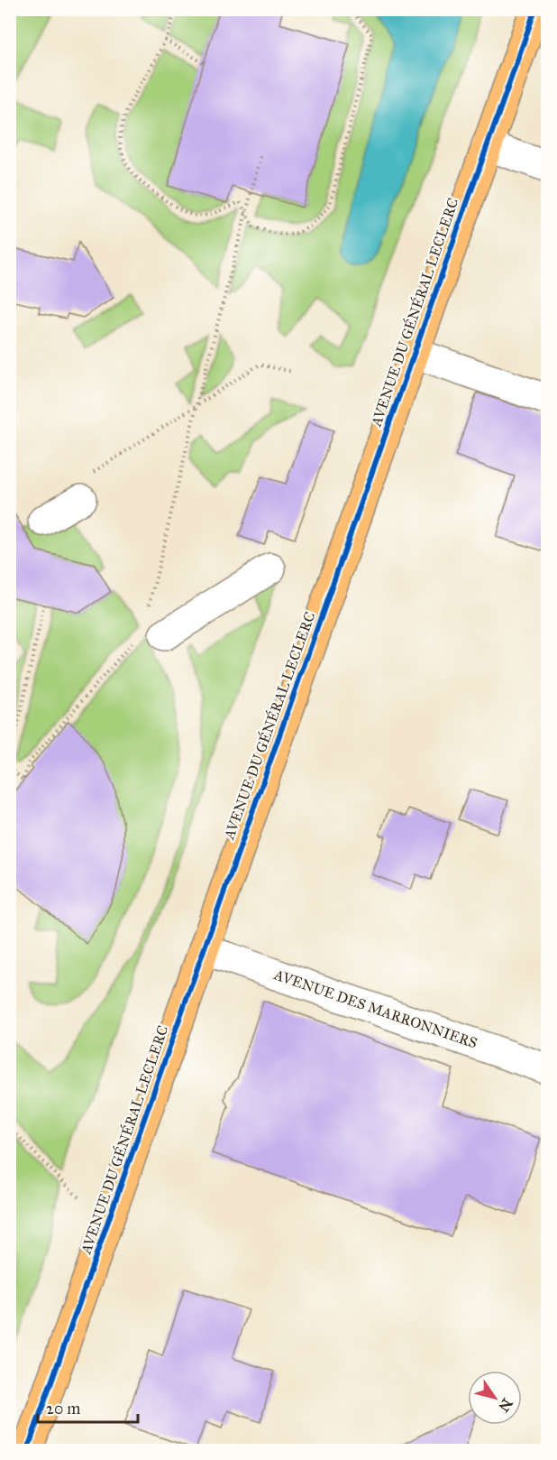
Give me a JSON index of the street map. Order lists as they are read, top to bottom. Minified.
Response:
{"streets":{"main road":["AVENUE DU GÉNÉRAL LECLERC"],"street":["AVENUE DES MARRONNIERS"]},"crossings":[["AVENUE DU GÉNÉRAL LECLERC","AVENUE DES MARRONNIERS"]],"scale_bar":"20 m","north":"bottom right"}
